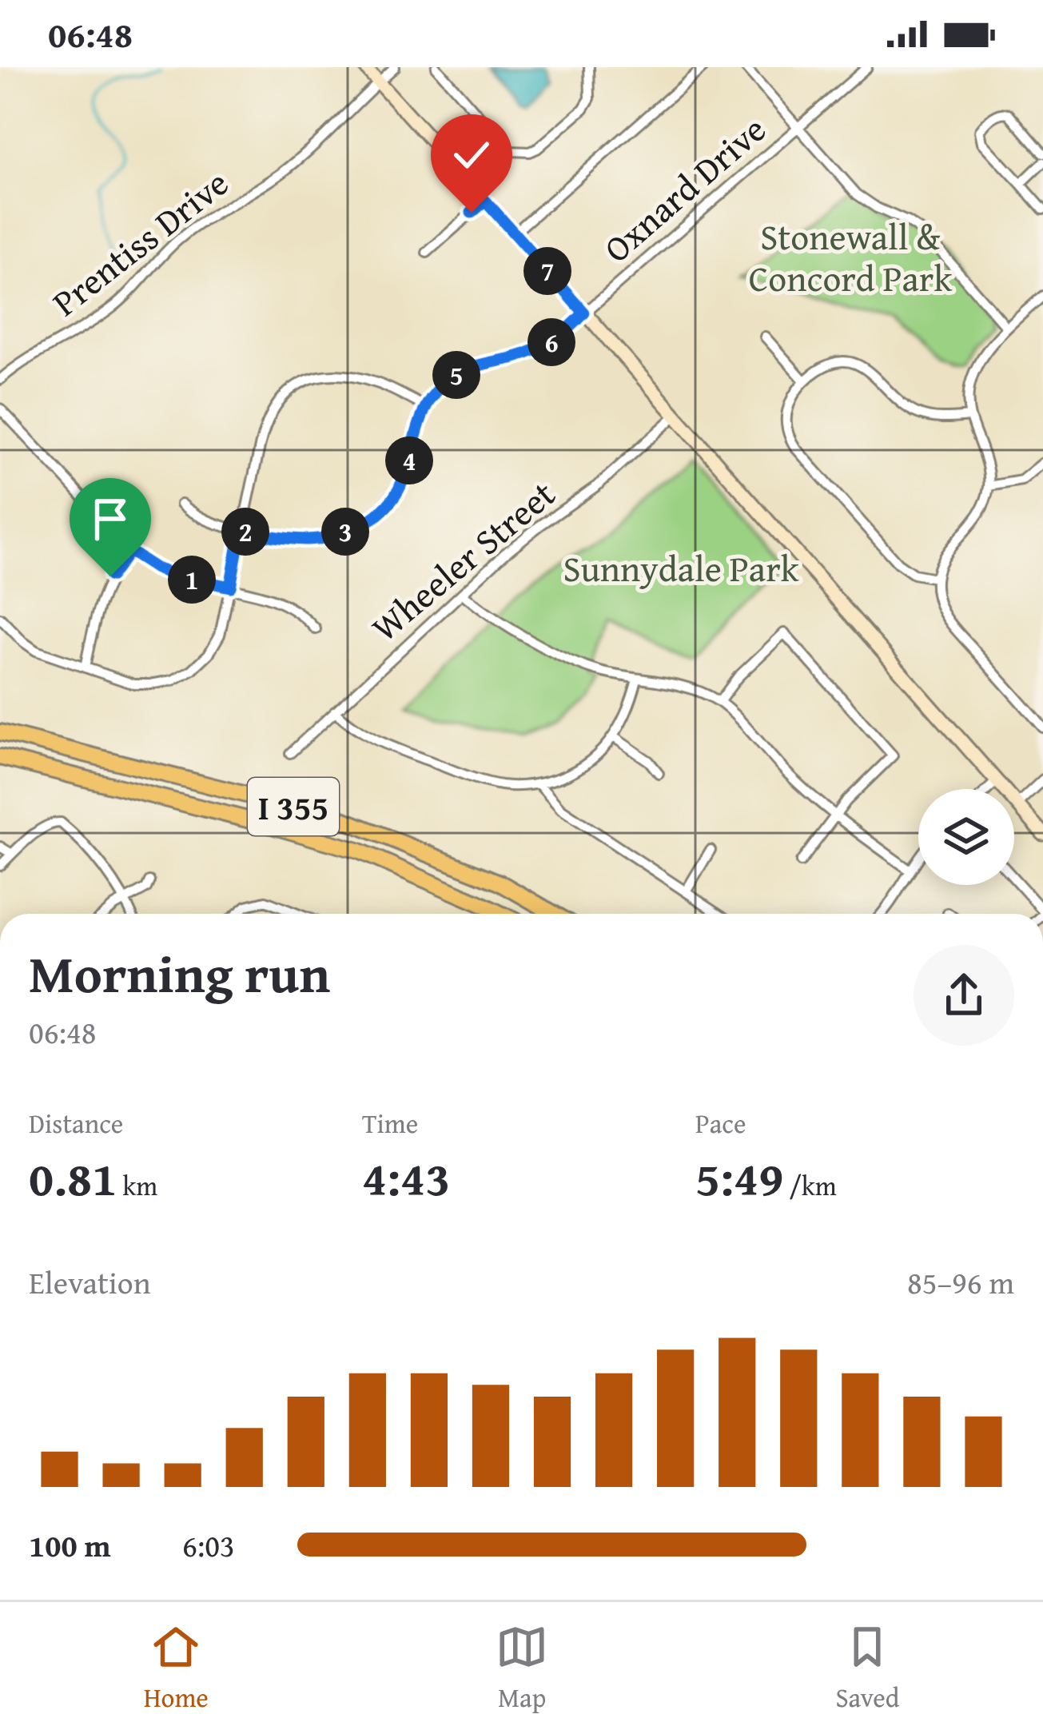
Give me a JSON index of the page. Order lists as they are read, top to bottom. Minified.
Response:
{"streets":{"highway":["I 355"],"street":["Oxnard Drive","Prentiss Drive","Wheeler Street"]},"parks":["Stonewall & Concord Park","Sunnydale Park"],"page":{"status":"06:48","pins":["7","6","5","4","2","3","1"],"heading":["Morning run","06:48"],"stats":[["Distance","0.81 km"],["Time","4:43"],["Pace","5:49 /km"]],"chart":["Elevation","85–96 m"],"list":[{"name":"100 m","note":"6:03"}],"tabs":["Home","Map","Saved"]}}
